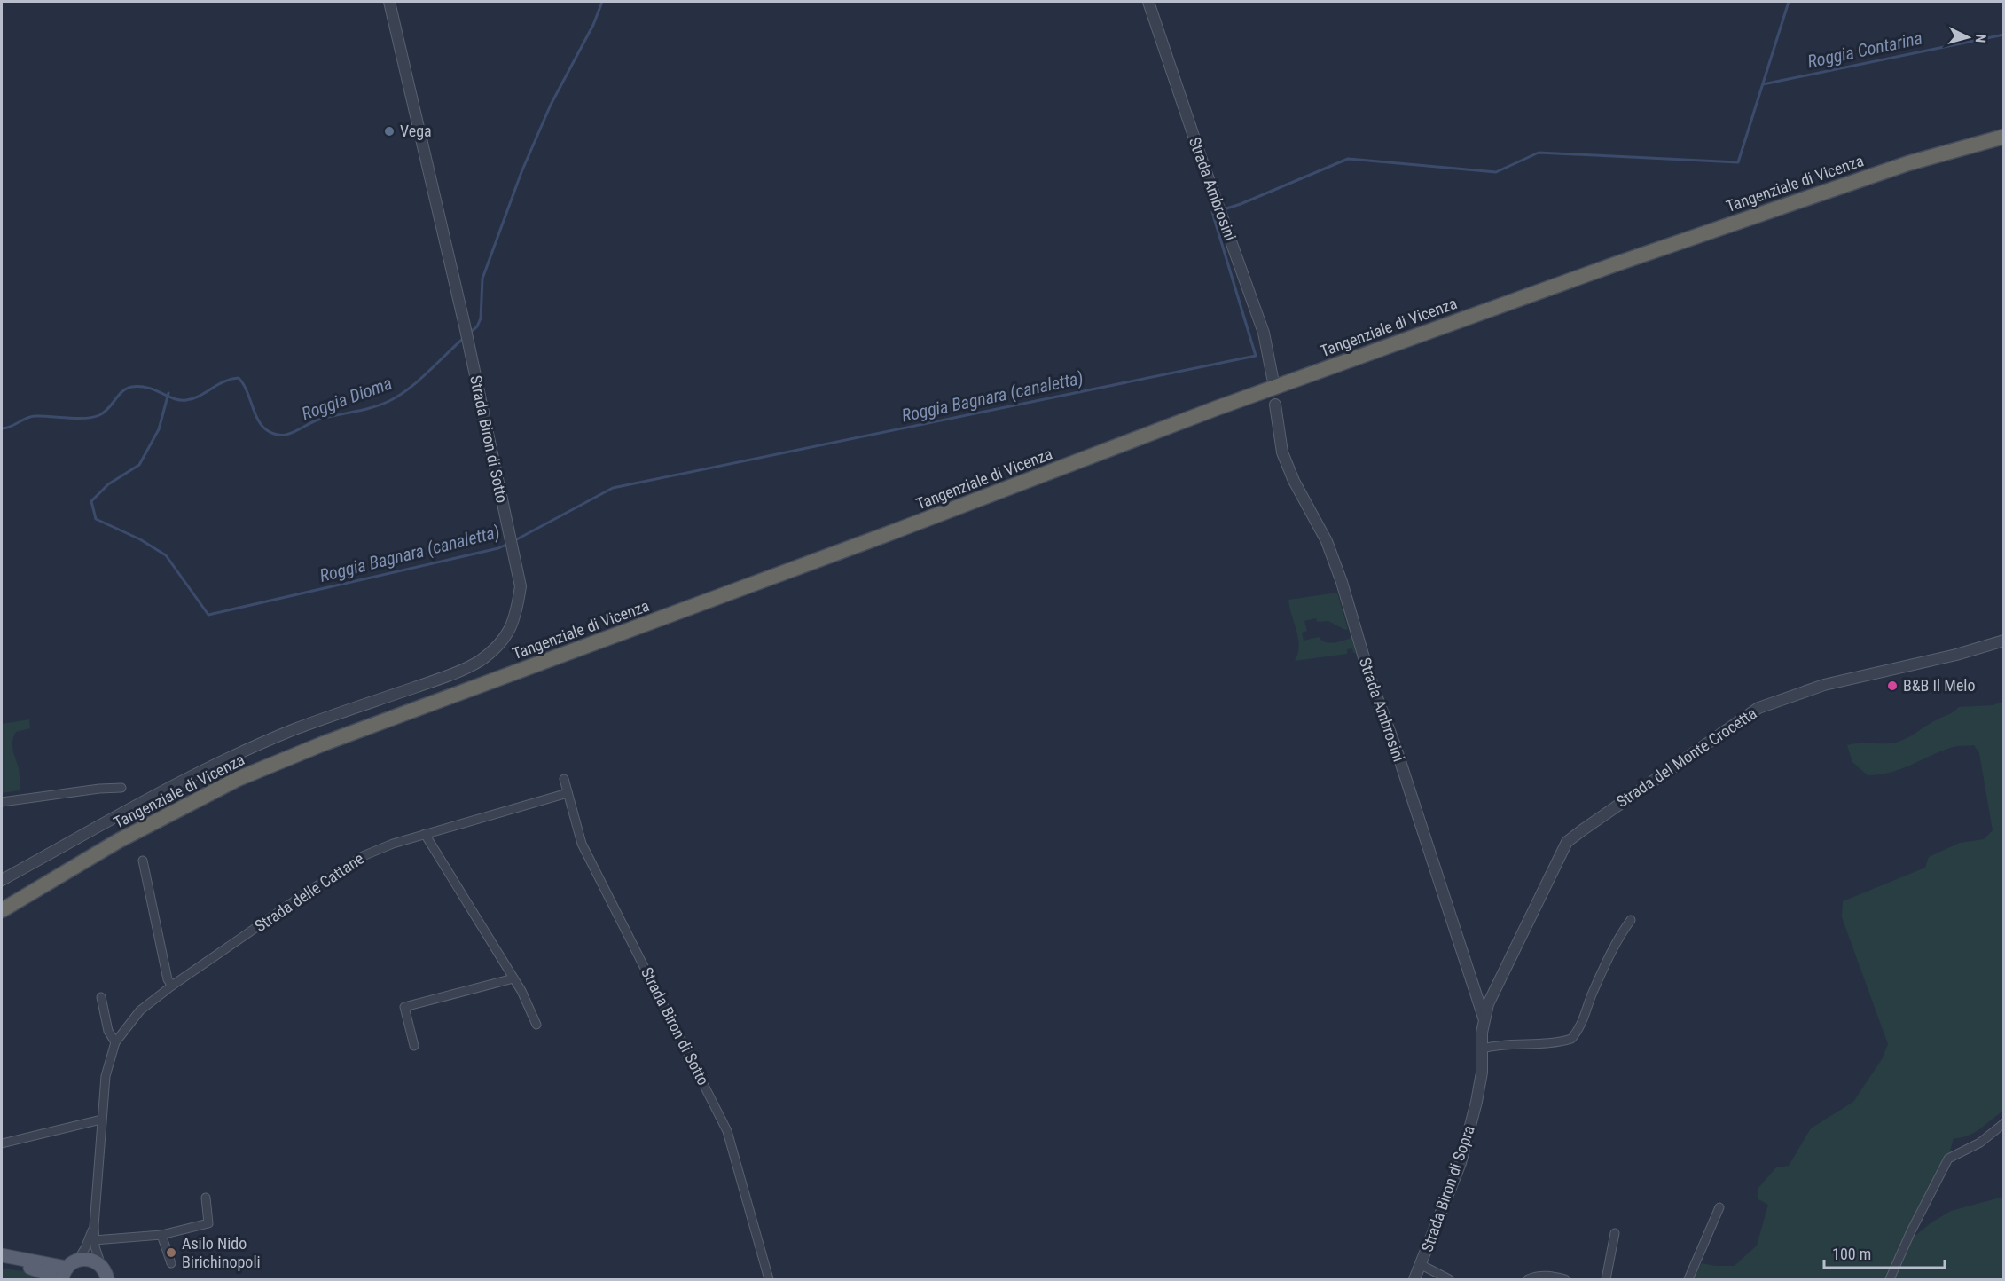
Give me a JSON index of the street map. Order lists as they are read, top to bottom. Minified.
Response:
{"streets":{"highway":["Tangenziale di Vicenza"],"street":["Strada Ambrosini","Strada Biron di Sotto","Strada del Monte Crocetta","Strada delle Cattane","Strada Biron di Sopra"]},"crossings":[["Strada Ambrosini","Strada del Monte Crocetta"],["Strada Ambrosini","Strada Biron di Sopra"],["Strada Biron di Sotto","Strada delle Cattane"],["Strada del Monte Crocetta","Strada Biron di Sopra"]],"water":["Roggia Contarina","Roggia Bagnara (canaletta)","Roggia Dioma"],"places":["Vega","B&B Il Melo","Asilo Nido Birichinopoli"],"scale_bar":"100 m","north":"right"}
